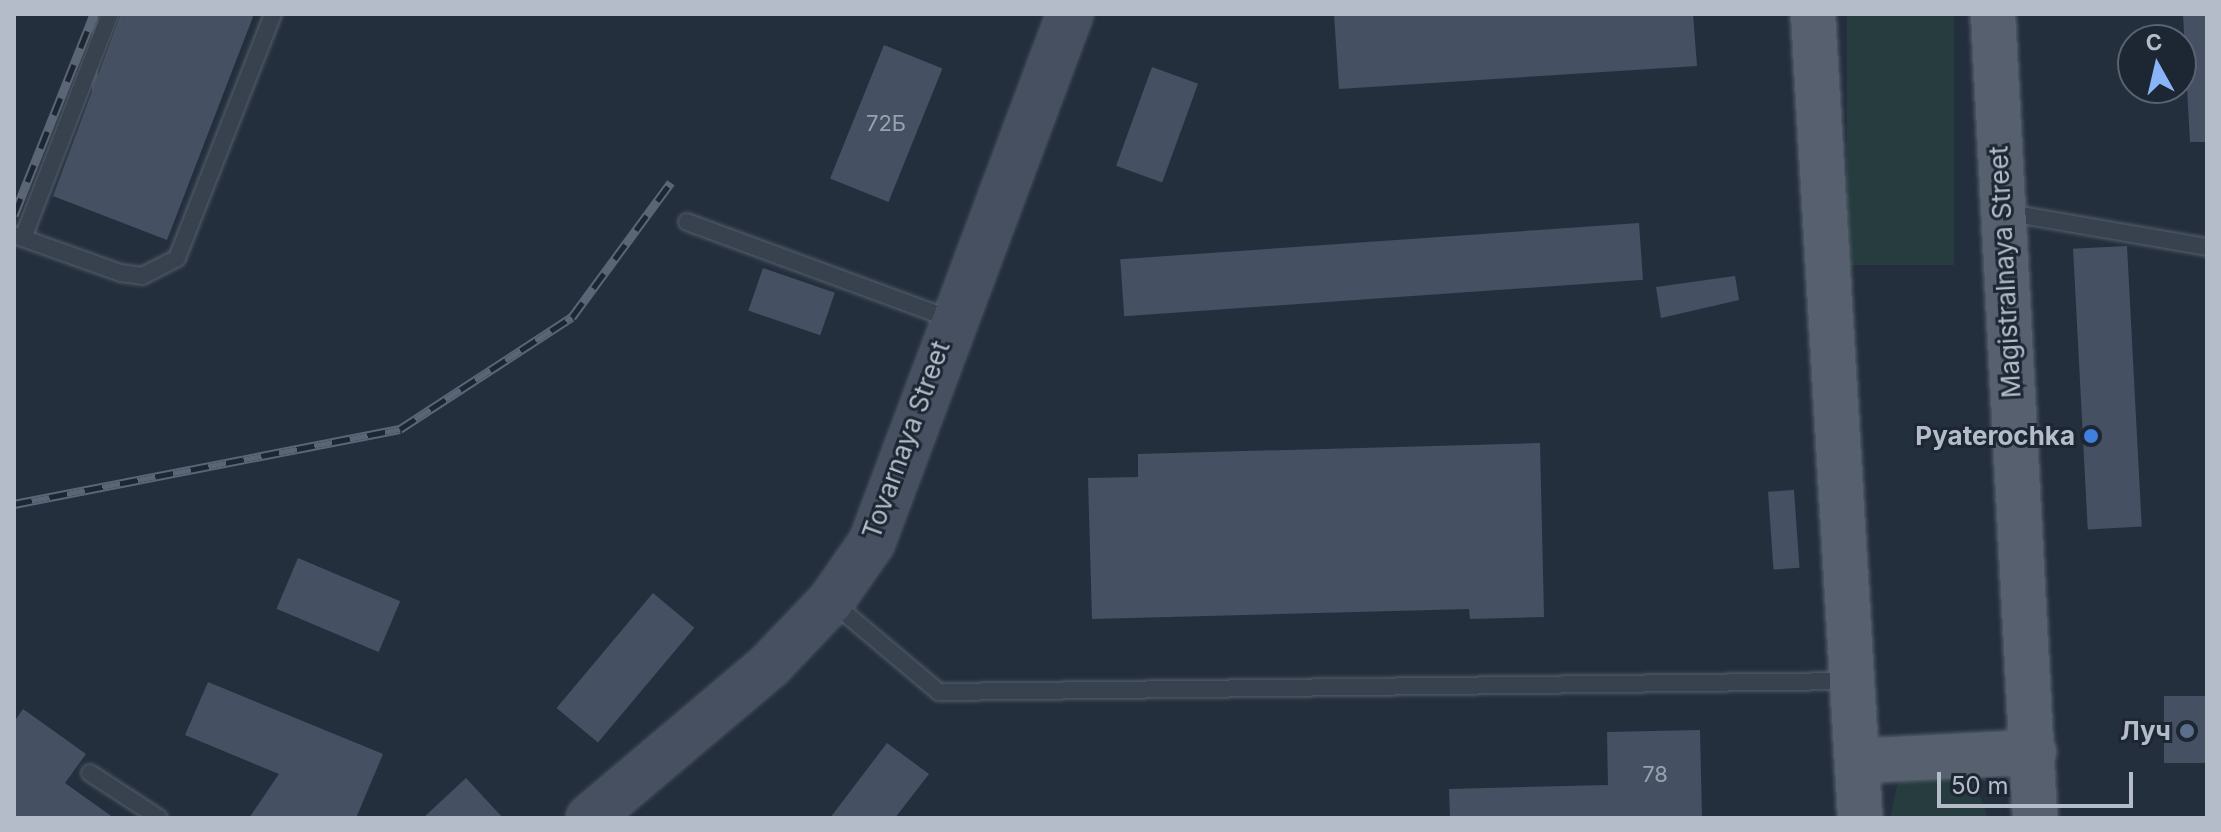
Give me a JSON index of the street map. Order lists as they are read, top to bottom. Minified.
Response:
{"streets":{"main road":["Magistralnaya Street"],"street":["Tovarnaya Street"]},"places":["Pyaterochka","Луч"],"house_numbers":["72Б","78"],"scale_bar":"50 m","north":"top"}
